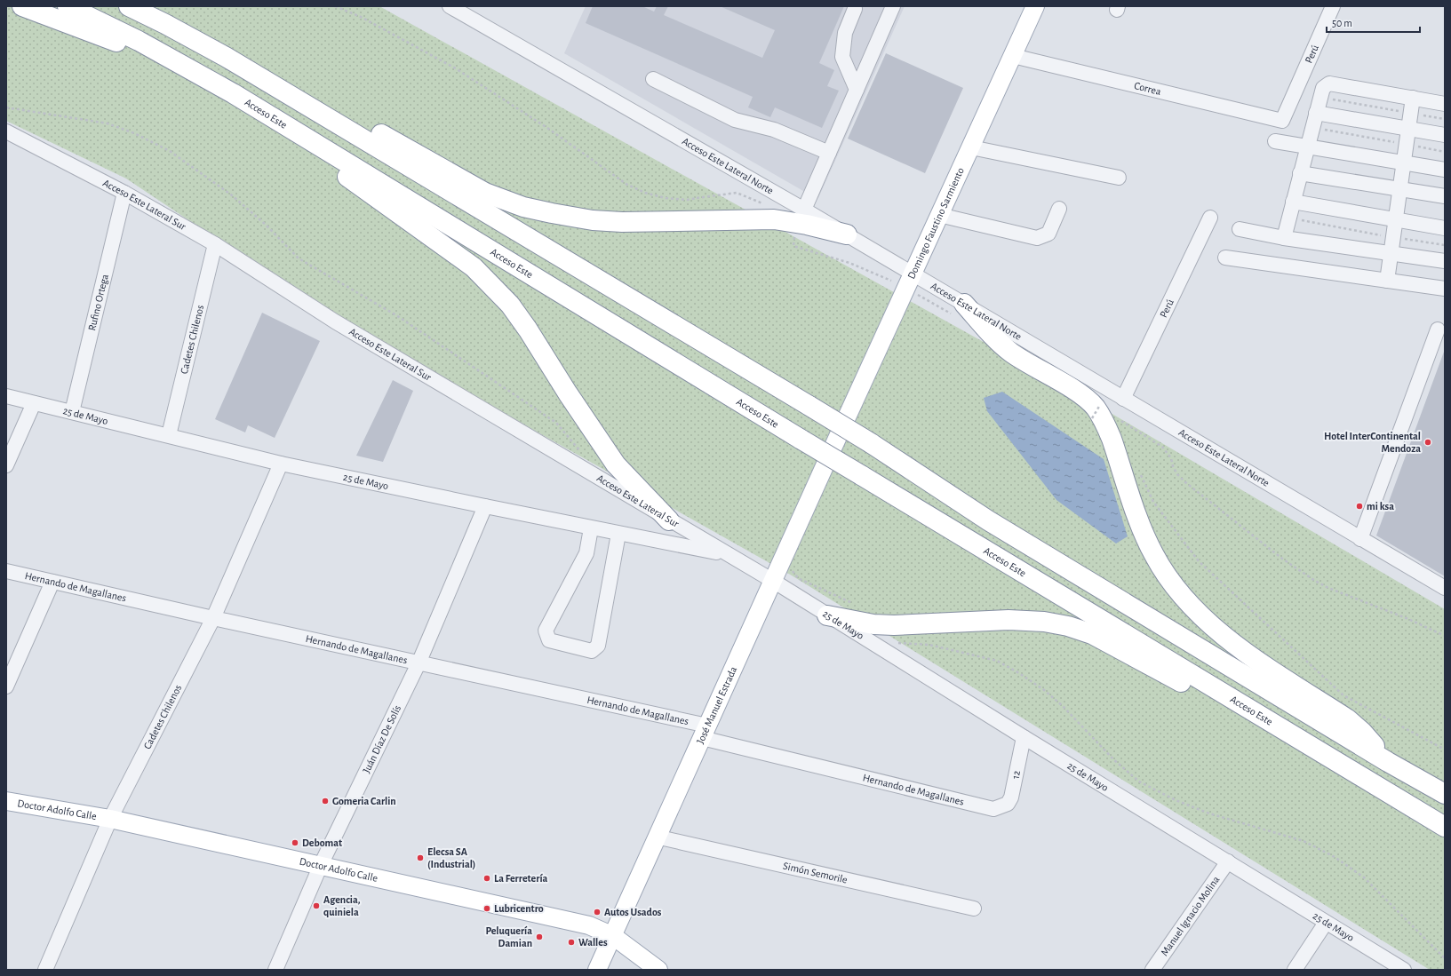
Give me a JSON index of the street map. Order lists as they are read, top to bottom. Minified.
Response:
{"streets":{"highway":["Acceso Este"],"main road":["Domingo Faustino Sarmiento","José Manuel Estrada","Doctor Adolfo Calle"],"street":["Perú","Correa","Acceso Este Lateral Norte","Acceso Este Lateral Sur","Rufino Ortega","Cadetes Chilenos","25 de Mayo","Hernando de Magallanes","Juán Díaz De Solís","12","Simón Semorile","Manuel Ignacio Molina"]},"crossings":[["Perú","Correa"],["Perú","Acceso Este Lateral Norte"],["Correa","Domingo Faustino Sarmiento"],["Acceso Este Lateral Norte","Domingo Faustino Sarmiento"],["Acceso Este Lateral Sur","Rufino Ortega"],["Acceso Este Lateral Sur","Cadetes Chilenos"],["Acceso Este Lateral Sur","25 de Mayo"],["Acceso Este Lateral Sur","José Manuel Estrada"],["Domingo Faustino Sarmiento","José Manuel Estrada"],["Rufino Ortega","25 de Mayo"],["Cadetes Chilenos","25 de Mayo"],["Cadetes Chilenos","Hernando de Magallanes"],["Cadetes Chilenos","Doctor Adolfo Calle"],["25 de Mayo","José Manuel Estrada"],["25 de Mayo","Juán Díaz De Solís"],["25 de Mayo","12"],["25 de Mayo","Manuel Ignacio Molina"],["Hernando de Magallanes","José Manuel Estrada"],["Hernando de Magallanes","Juán Díaz De Solís"],["Hernando de Magallanes","12"],["José Manuel Estrada","Doctor Adolfo Calle"],["José Manuel Estrada","Simón Semorile"],["Juán Díaz De Solís","Doctor Adolfo Calle"]],"places":["Hotel InterContinental Mendoza","mi ksa","Gomeria Carlin","Debomat","Elecsa SA (Industrial)","La Ferretería","Agencia, quiniela","Lubricentro","Autos Usados","Peluquería Damian","Walles"],"scale_bar":"50 m"}
